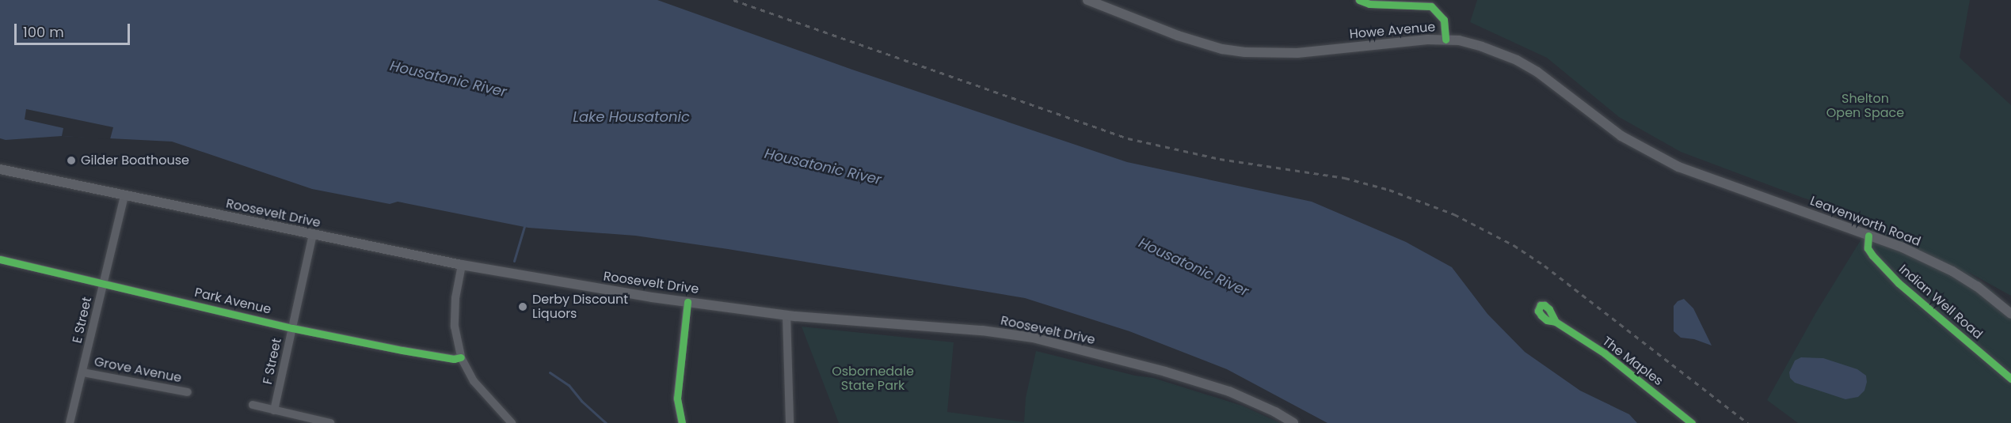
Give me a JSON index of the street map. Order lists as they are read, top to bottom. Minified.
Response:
{"streets":{"main road":["Howe Avenue","Roosevelt Drive","Leavenworth Road"],"street":["Park Avenue","Indian Well Road","E Street","F Street","The Maples","Grove Avenue"]},"crossings":[["Howe Avenue","Leavenworth Road"],["Roosevelt Drive","E Street"],["Roosevelt Drive","F Street"],["Leavenworth Road","Indian Well Road"],["Park Avenue","E Street"],["Park Avenue","F Street"],["E Street","Grove Avenue"]],"water":["Housatonic River","Lake Housatonic"],"parks":["Shelton Open Space","Osbornedale State Park"],"places":["Gilder Boathouse","Derby Discount Liquors"],"scale_bar":"100 m"}
